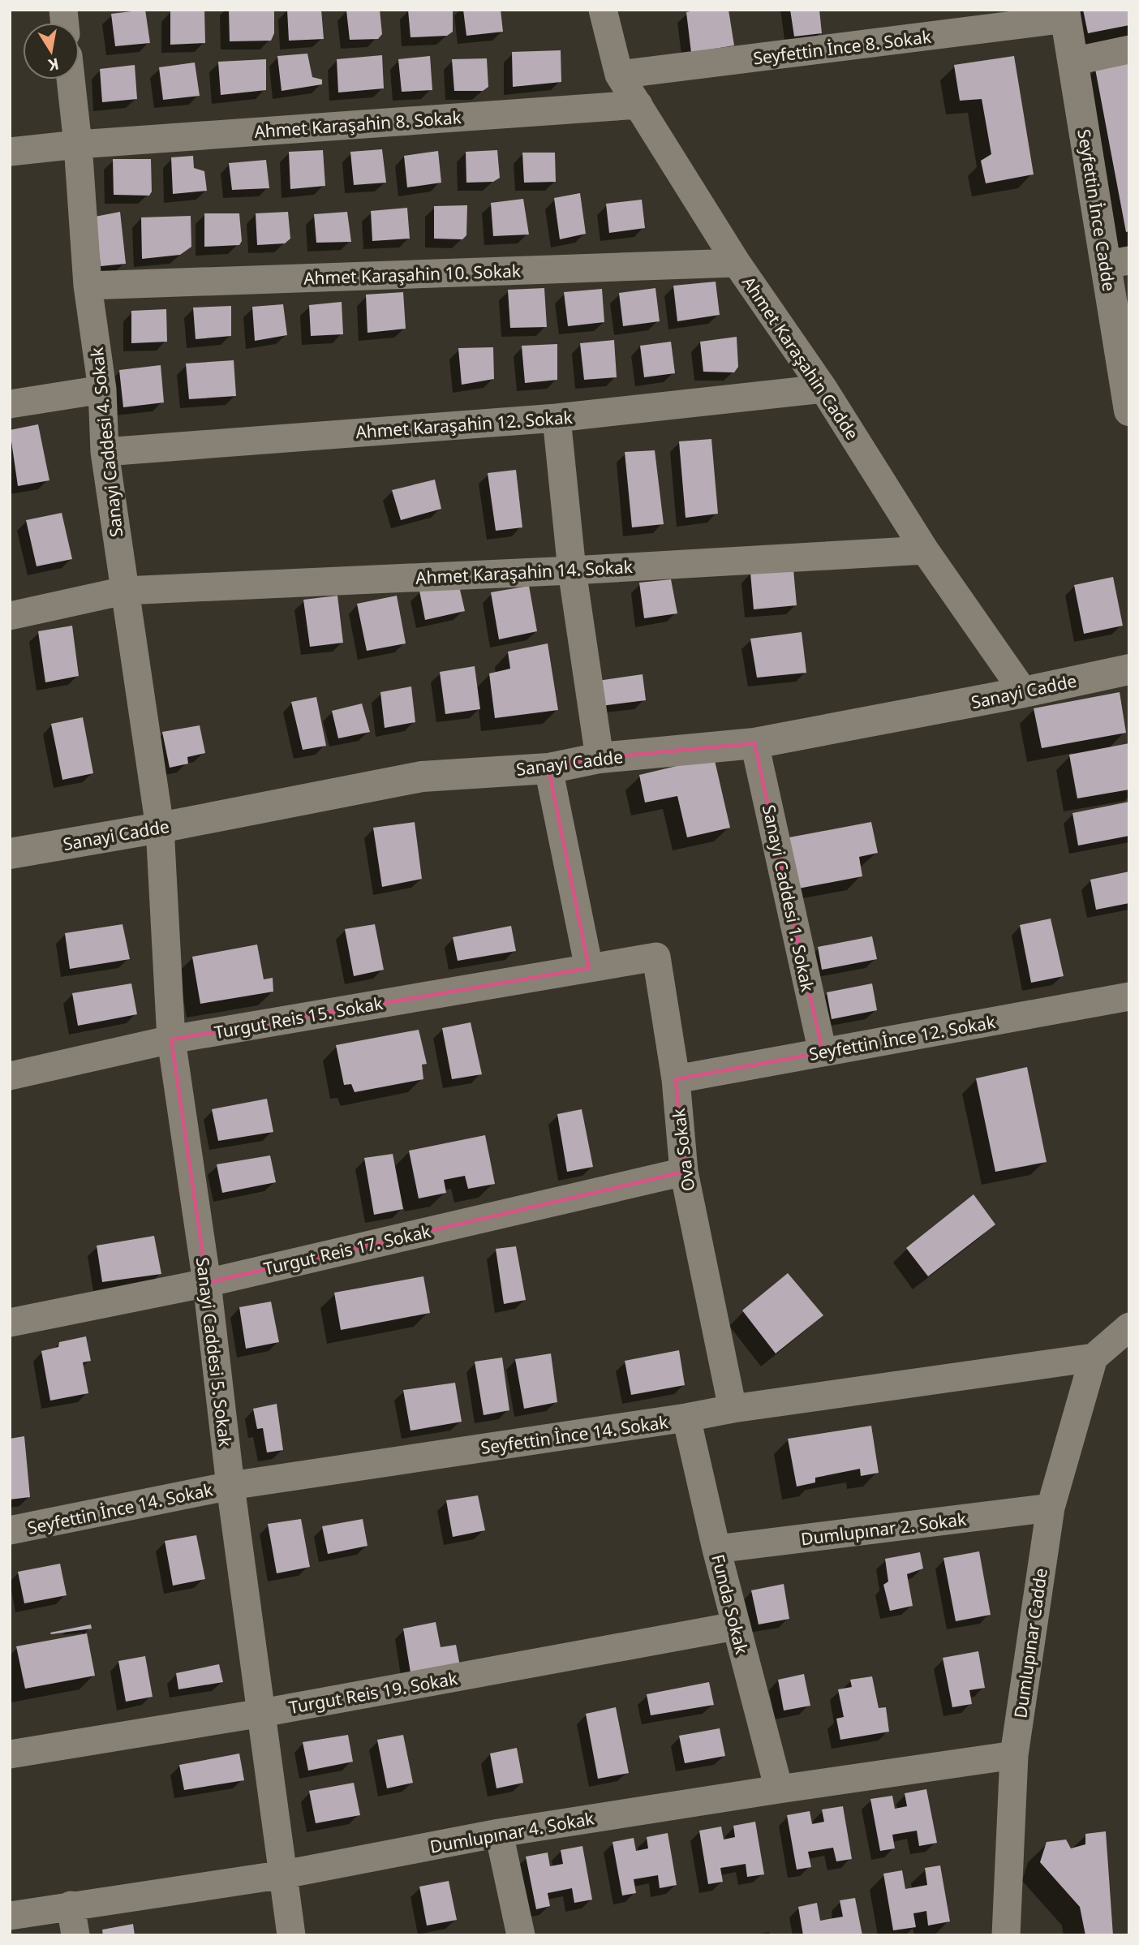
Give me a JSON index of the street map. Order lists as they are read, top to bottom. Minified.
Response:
{"streets":{"street":["Seyfettin İnce 8. Sokak","Ahmet Karaşahin 8. Sokak","Seyfettin İnce Cadde","Ahmet Karaşahin 10. Sokak","Ahmet Karaşahin Cadde","Ahmet Karaşahin 12. Sokak","Sanayi Caddesi 4. Sokak","Ahmet Karaşahin 14. Sokak","Sanayi Cadde","Sanayi Caddesi 1. Sokak","Turgut Reis 15. Sokak","Seyfettin İnce 12. Sokak","Ova Sokak","Turgut Reis 17. Sokak","Sanayi Caddesi 5. Sokak","Seyfettin İnce 14. Sokak","Dumlupınar 2. Sokak","Funda Sokak","Dumlupınar Cadde","Turgut Reis 19. Sokak","Dumlupınar 4. Sokak"]},"crossings":[["Seyfettin İnce 8. Sokak","Seyfettin İnce Cadde"],["Seyfettin İnce 8. Sokak","Ahmet Karaşahin Cadde"],["Ahmet Karaşahin 8. Sokak","Ahmet Karaşahin Cadde"],["Ahmet Karaşahin 8. Sokak","Sanayi Caddesi 4. Sokak"],["Ahmet Karaşahin 10. Sokak","Ahmet Karaşahin Cadde"],["Ahmet Karaşahin 10. Sokak","Sanayi Caddesi 4. Sokak"],["Ahmet Karaşahin Cadde","Ahmet Karaşahin 12. Sokak"],["Ahmet Karaşahin Cadde","Ahmet Karaşahin 14. Sokak"],["Ahmet Karaşahin Cadde","Sanayi Cadde"],["Ahmet Karaşahin 12. Sokak","Sanayi Caddesi 4. Sokak"],["Sanayi Caddesi 4. Sokak","Ahmet Karaşahin 14. Sokak"],["Sanayi Caddesi 4. Sokak","Sanayi Cadde"],["Sanayi Caddesi 4. Sokak","Sanayi Caddesi 5. Sokak"],["Sanayi Cadde","Sanayi Caddesi 1. Sokak"],["Sanayi Cadde","Sanayi Caddesi 5. Sokak"],["Sanayi Caddesi 1. Sokak","Seyfettin İnce 12. Sokak"],["Turgut Reis 15. Sokak","Ova Sokak"],["Turgut Reis 15. Sokak","Sanayi Caddesi 5. Sokak"],["Seyfettin İnce 12. Sokak","Ova Sokak"],["Ova Sokak","Turgut Reis 17. Sokak"],["Ova Sokak","Seyfettin İnce 14. Sokak"],["Turgut Reis 17. Sokak","Sanayi Caddesi 5. Sokak"],["Sanayi Caddesi 5. Sokak","Seyfettin İnce 14. Sokak"],["Sanayi Caddesi 5. Sokak","Turgut Reis 19. Sokak"],["Sanayi Caddesi 5. Sokak","Dumlupınar 4. Sokak"],["Seyfettin İnce 14. Sokak","Funda Sokak"],["Seyfettin İnce 14. Sokak","Dumlupınar Cadde"],["Dumlupınar 2. Sokak","Funda Sokak"],["Dumlupınar 2. Sokak","Dumlupınar Cadde"],["Funda Sokak","Turgut Reis 19. Sokak"],["Funda Sokak","Dumlupınar 4. Sokak"],["Dumlupınar Cadde","Dumlupınar 4. Sokak"]],"north":"bottom"}
